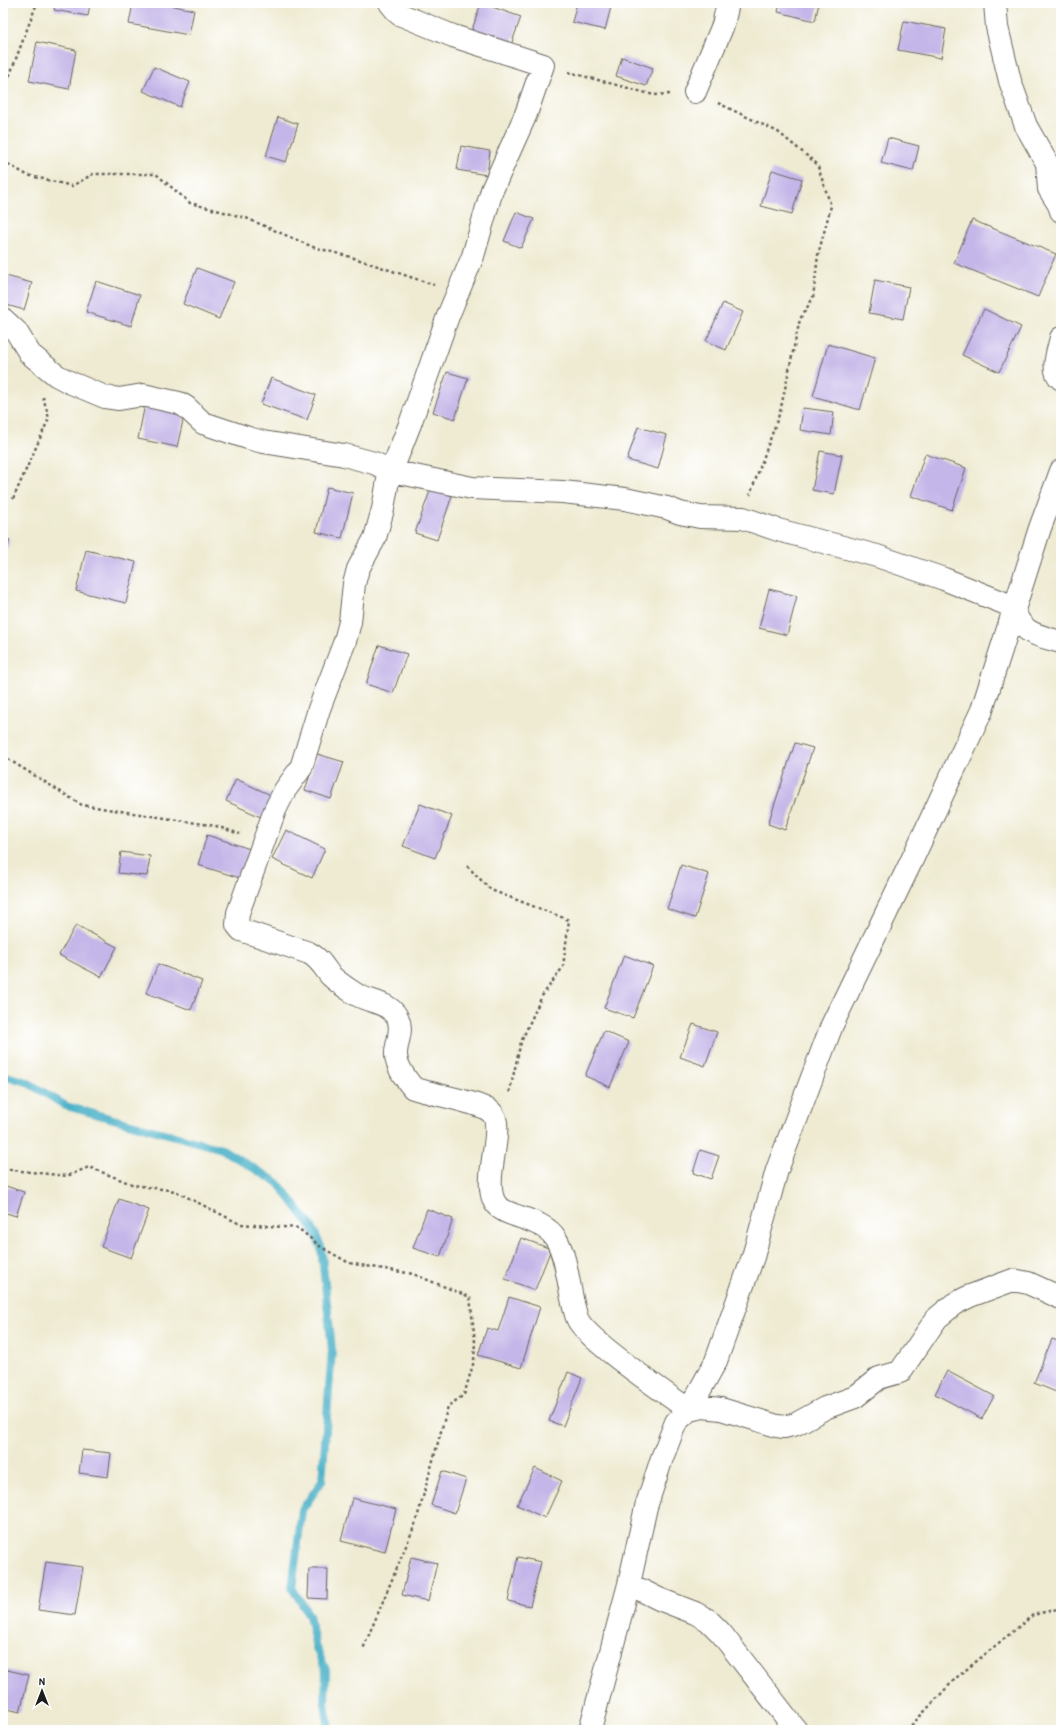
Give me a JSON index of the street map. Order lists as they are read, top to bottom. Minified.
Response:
{"north":"top"}
